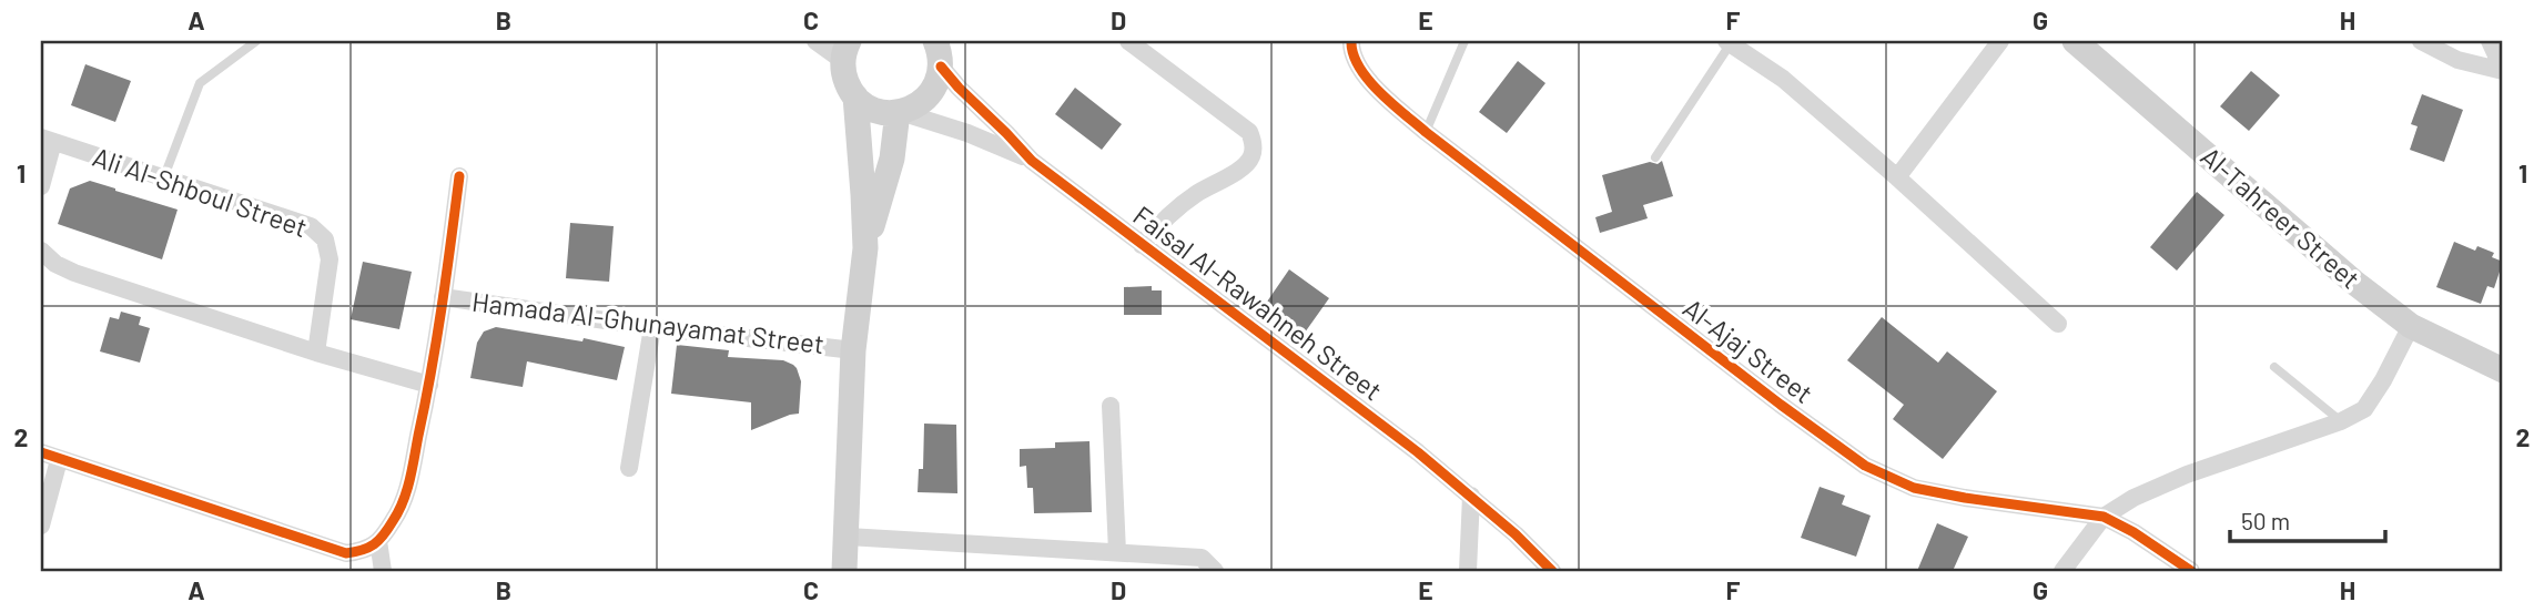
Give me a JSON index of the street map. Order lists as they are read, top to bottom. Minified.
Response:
{"streets":{"street":["Ali Al-Shboul Street","Al-Tahreer Street","Faisal Al-Rawahneh Street","Hamada Al-Ghunayamat Street","Al-Ajaj Street"]},"scale_bar":"50 m","grid":{"columns":["A","B","C","D","E","F","G","H"],"rows":["1","2"]}}
